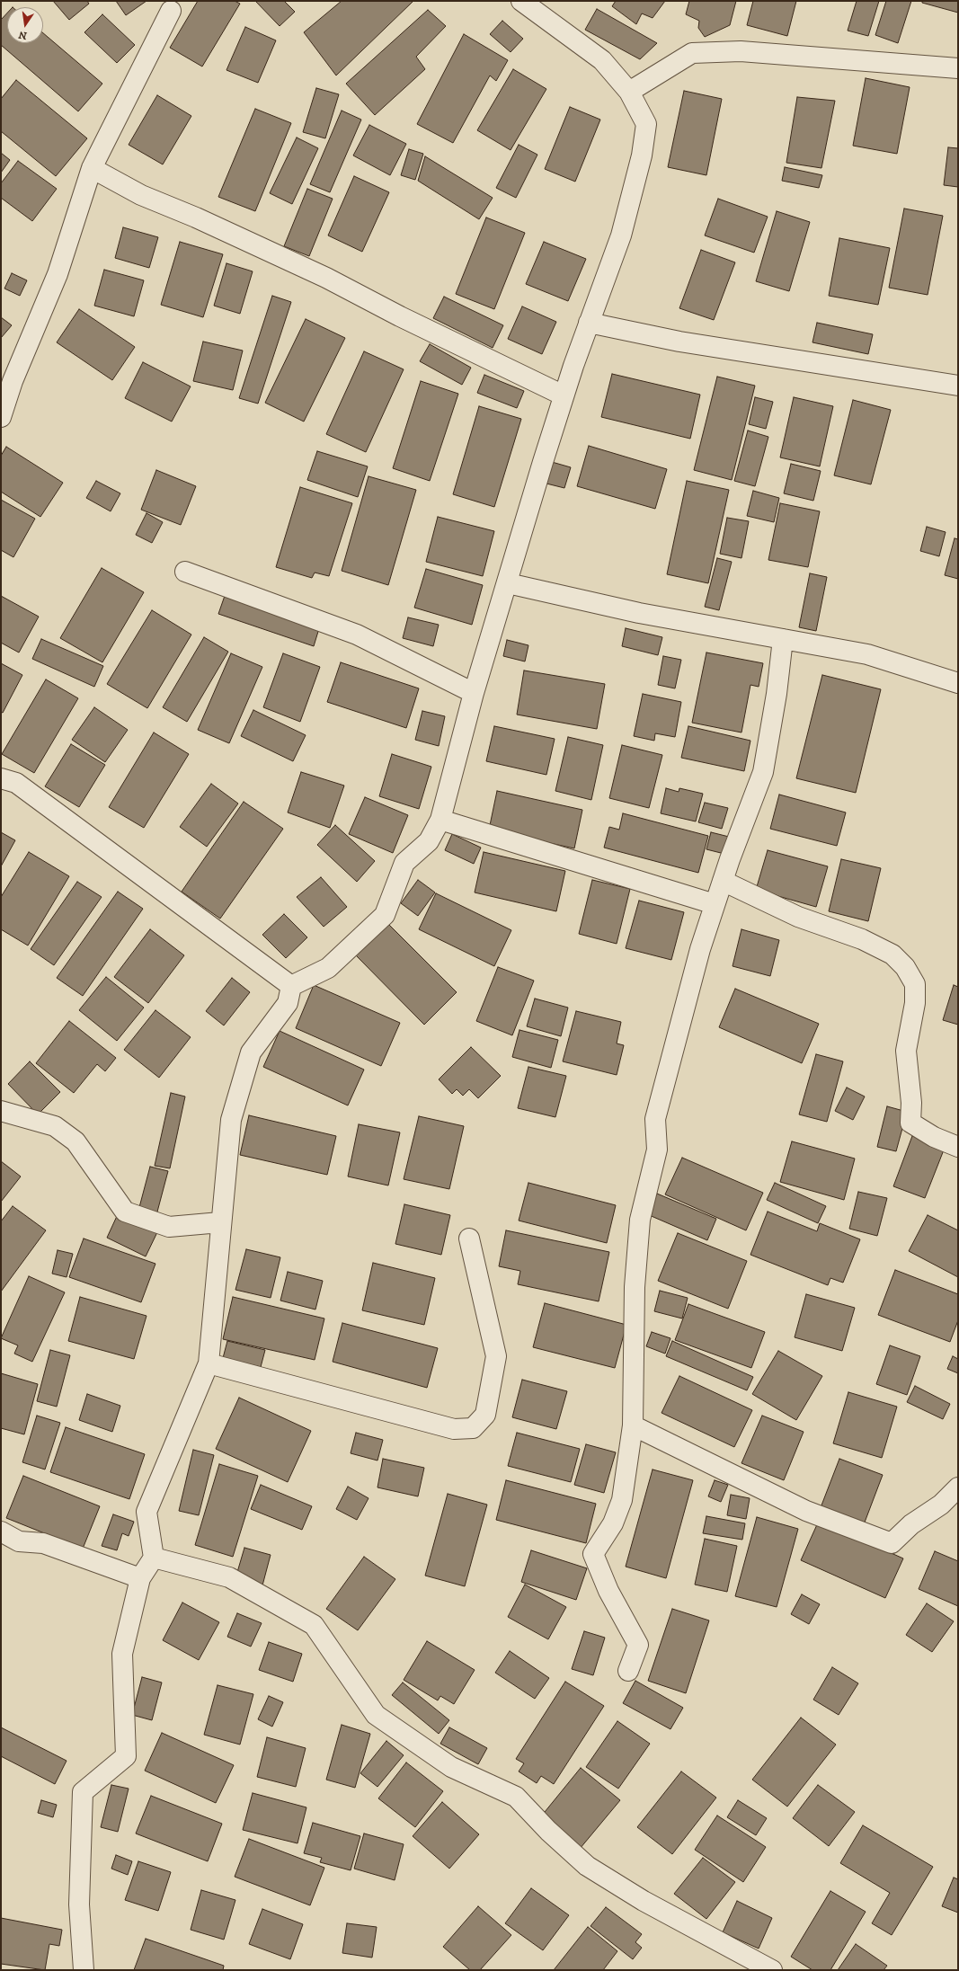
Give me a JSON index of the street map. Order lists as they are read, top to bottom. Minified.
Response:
{"north":"bottom"}
